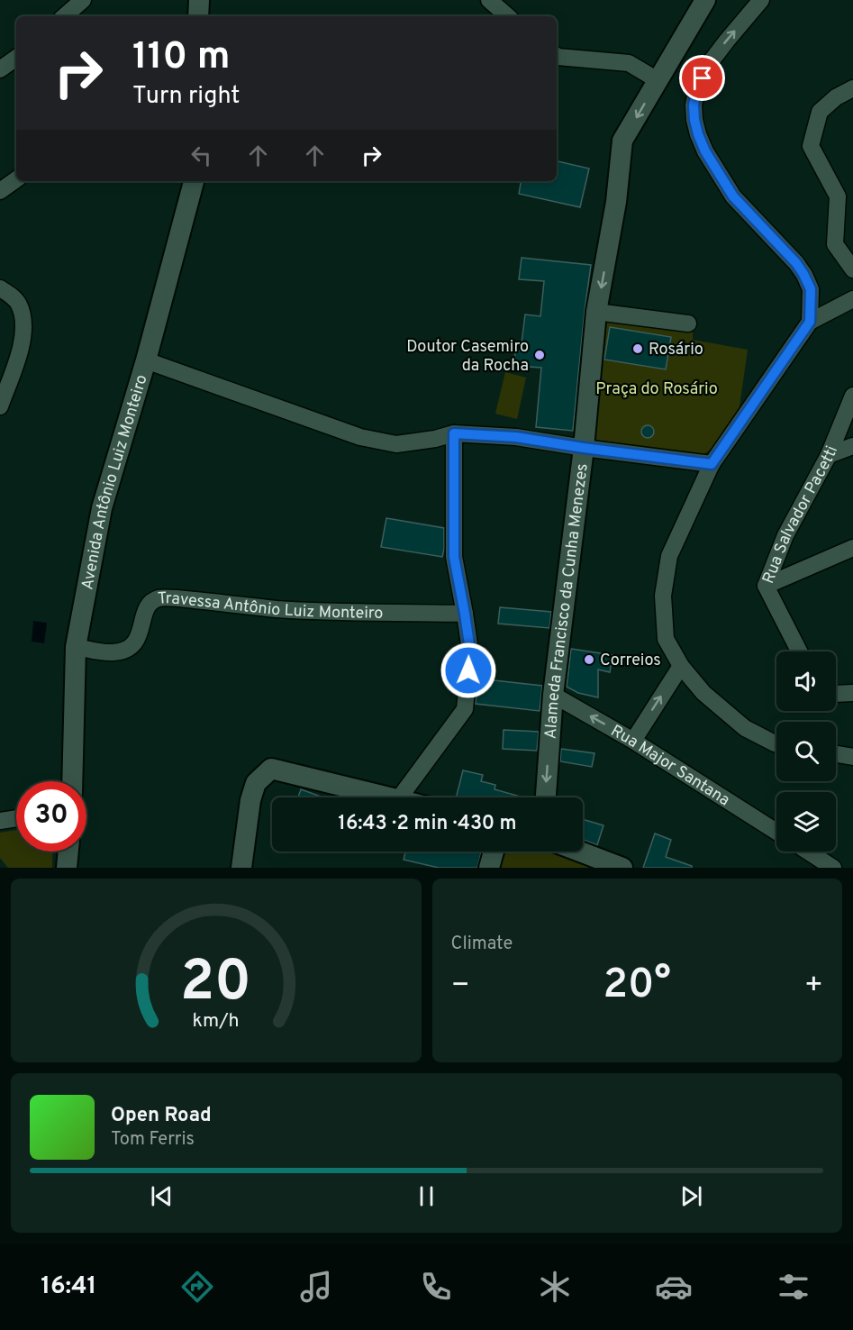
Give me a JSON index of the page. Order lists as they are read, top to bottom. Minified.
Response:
{"streets":{"street":["Avenida Antônio Luiz Monteiro","Rua Salvador Pacetti","Alameda Francisco da Cunha Menezes","Travessa Antônio Luiz Monteiro","Rua Major Santana"]},"crossings":[["Avenida Antônio Luiz Monteiro","Travessa Antônio Luiz Monteiro"],["Alameda Francisco da Cunha Menezes","Rua Major Santana"]],"one_way":["Rua Major Santana"],"parks":["Praça do Rosário"],"places":["Rosário","Doutor Casemiro da Rocha","Correios"],"page":{"turn":["110 m","Turn right"],"limit":"30","trip":"16:43 · 2 min · 430 m","tile":"Climate","heat":["−","20°","+"],"song":["Open Road","Tom Ferris"],"tabs":"16:41","gauge":["20","km/h"]}}
